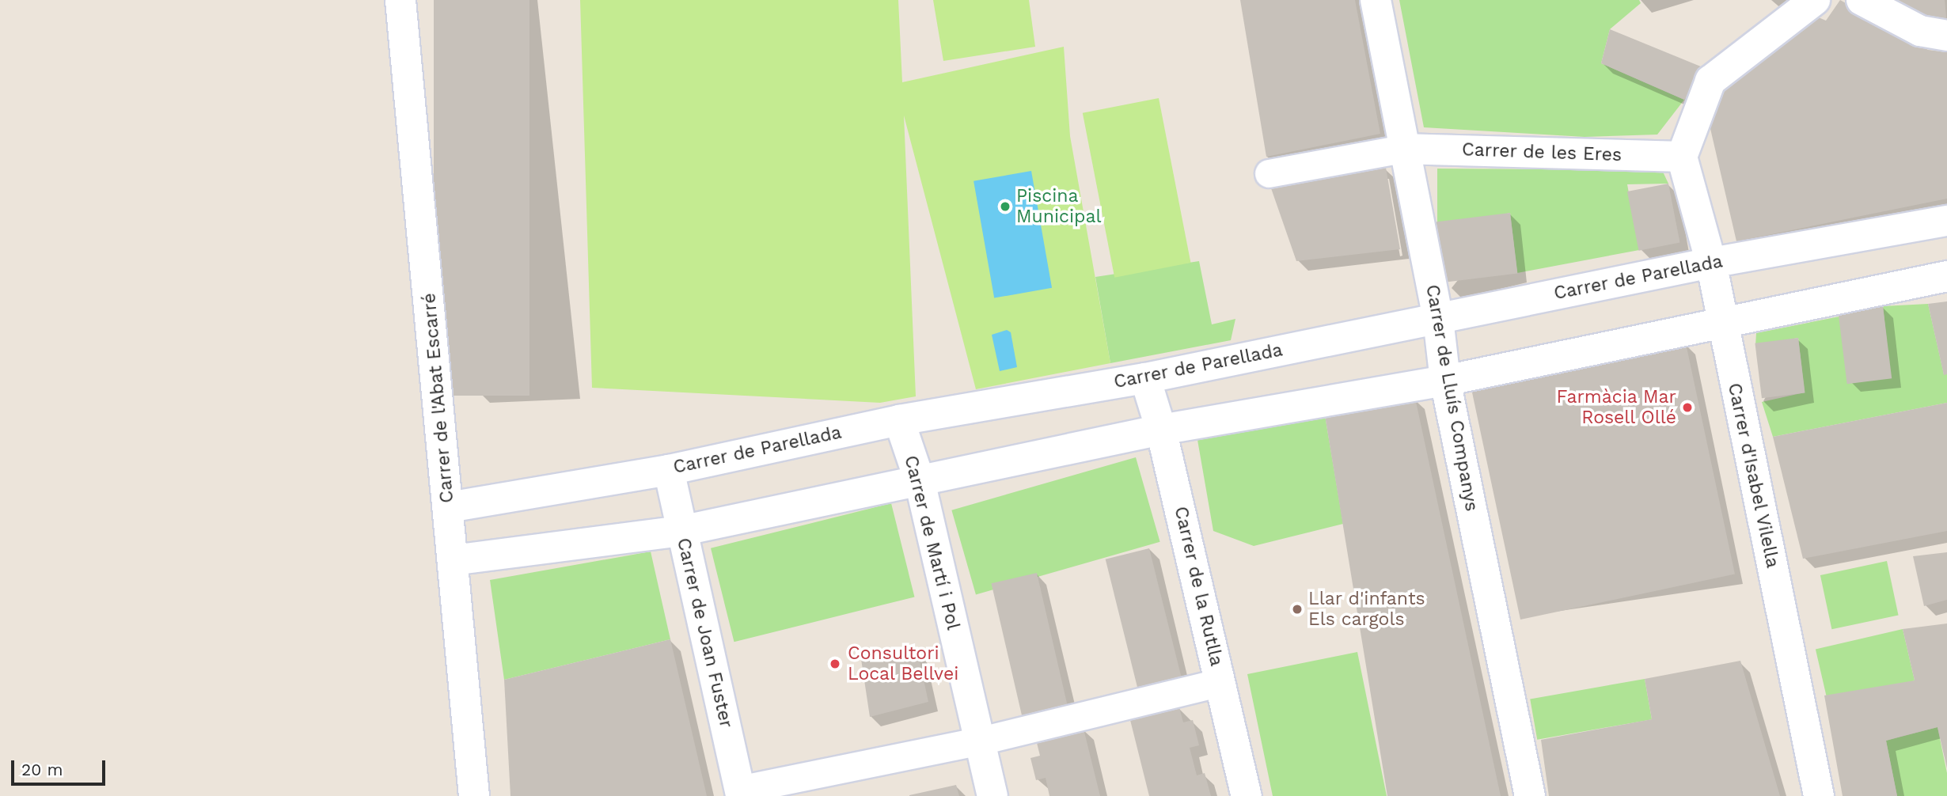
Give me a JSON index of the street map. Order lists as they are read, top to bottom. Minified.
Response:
{"streets":{"street":["Carrer de les Eres","Carrer de Parellada","Carrer de l'Abat Escarré","Carrer de Lluís Companys","Carrer d'Isabel Vilella","Carrer de Martí i Pol","Carrer de la Rutlla","Carrer de Joan Fuster"]},"crossings":[["Carrer de les Eres","Carrer de Lluís Companys"],["Carrer de les Eres","Carrer d'Isabel Vilella"],["Carrer de Parellada","Carrer de l'Abat Escarré"],["Carrer de Parellada","Carrer de Lluís Companys"],["Carrer de Parellada","Carrer d'Isabel Vilella"],["Carrer de Parellada","Carrer de Martí i Pol"],["Carrer de Parellada","Carrer de la Rutlla"],["Carrer de Parellada","Carrer de Joan Fuster"]],"places":["Piscina Municipal","Farmàcia Mar Rosell Ollé","Llar d'infants Els cargols","Consultori Local Bellvei"],"scale_bar":"20 m"}
